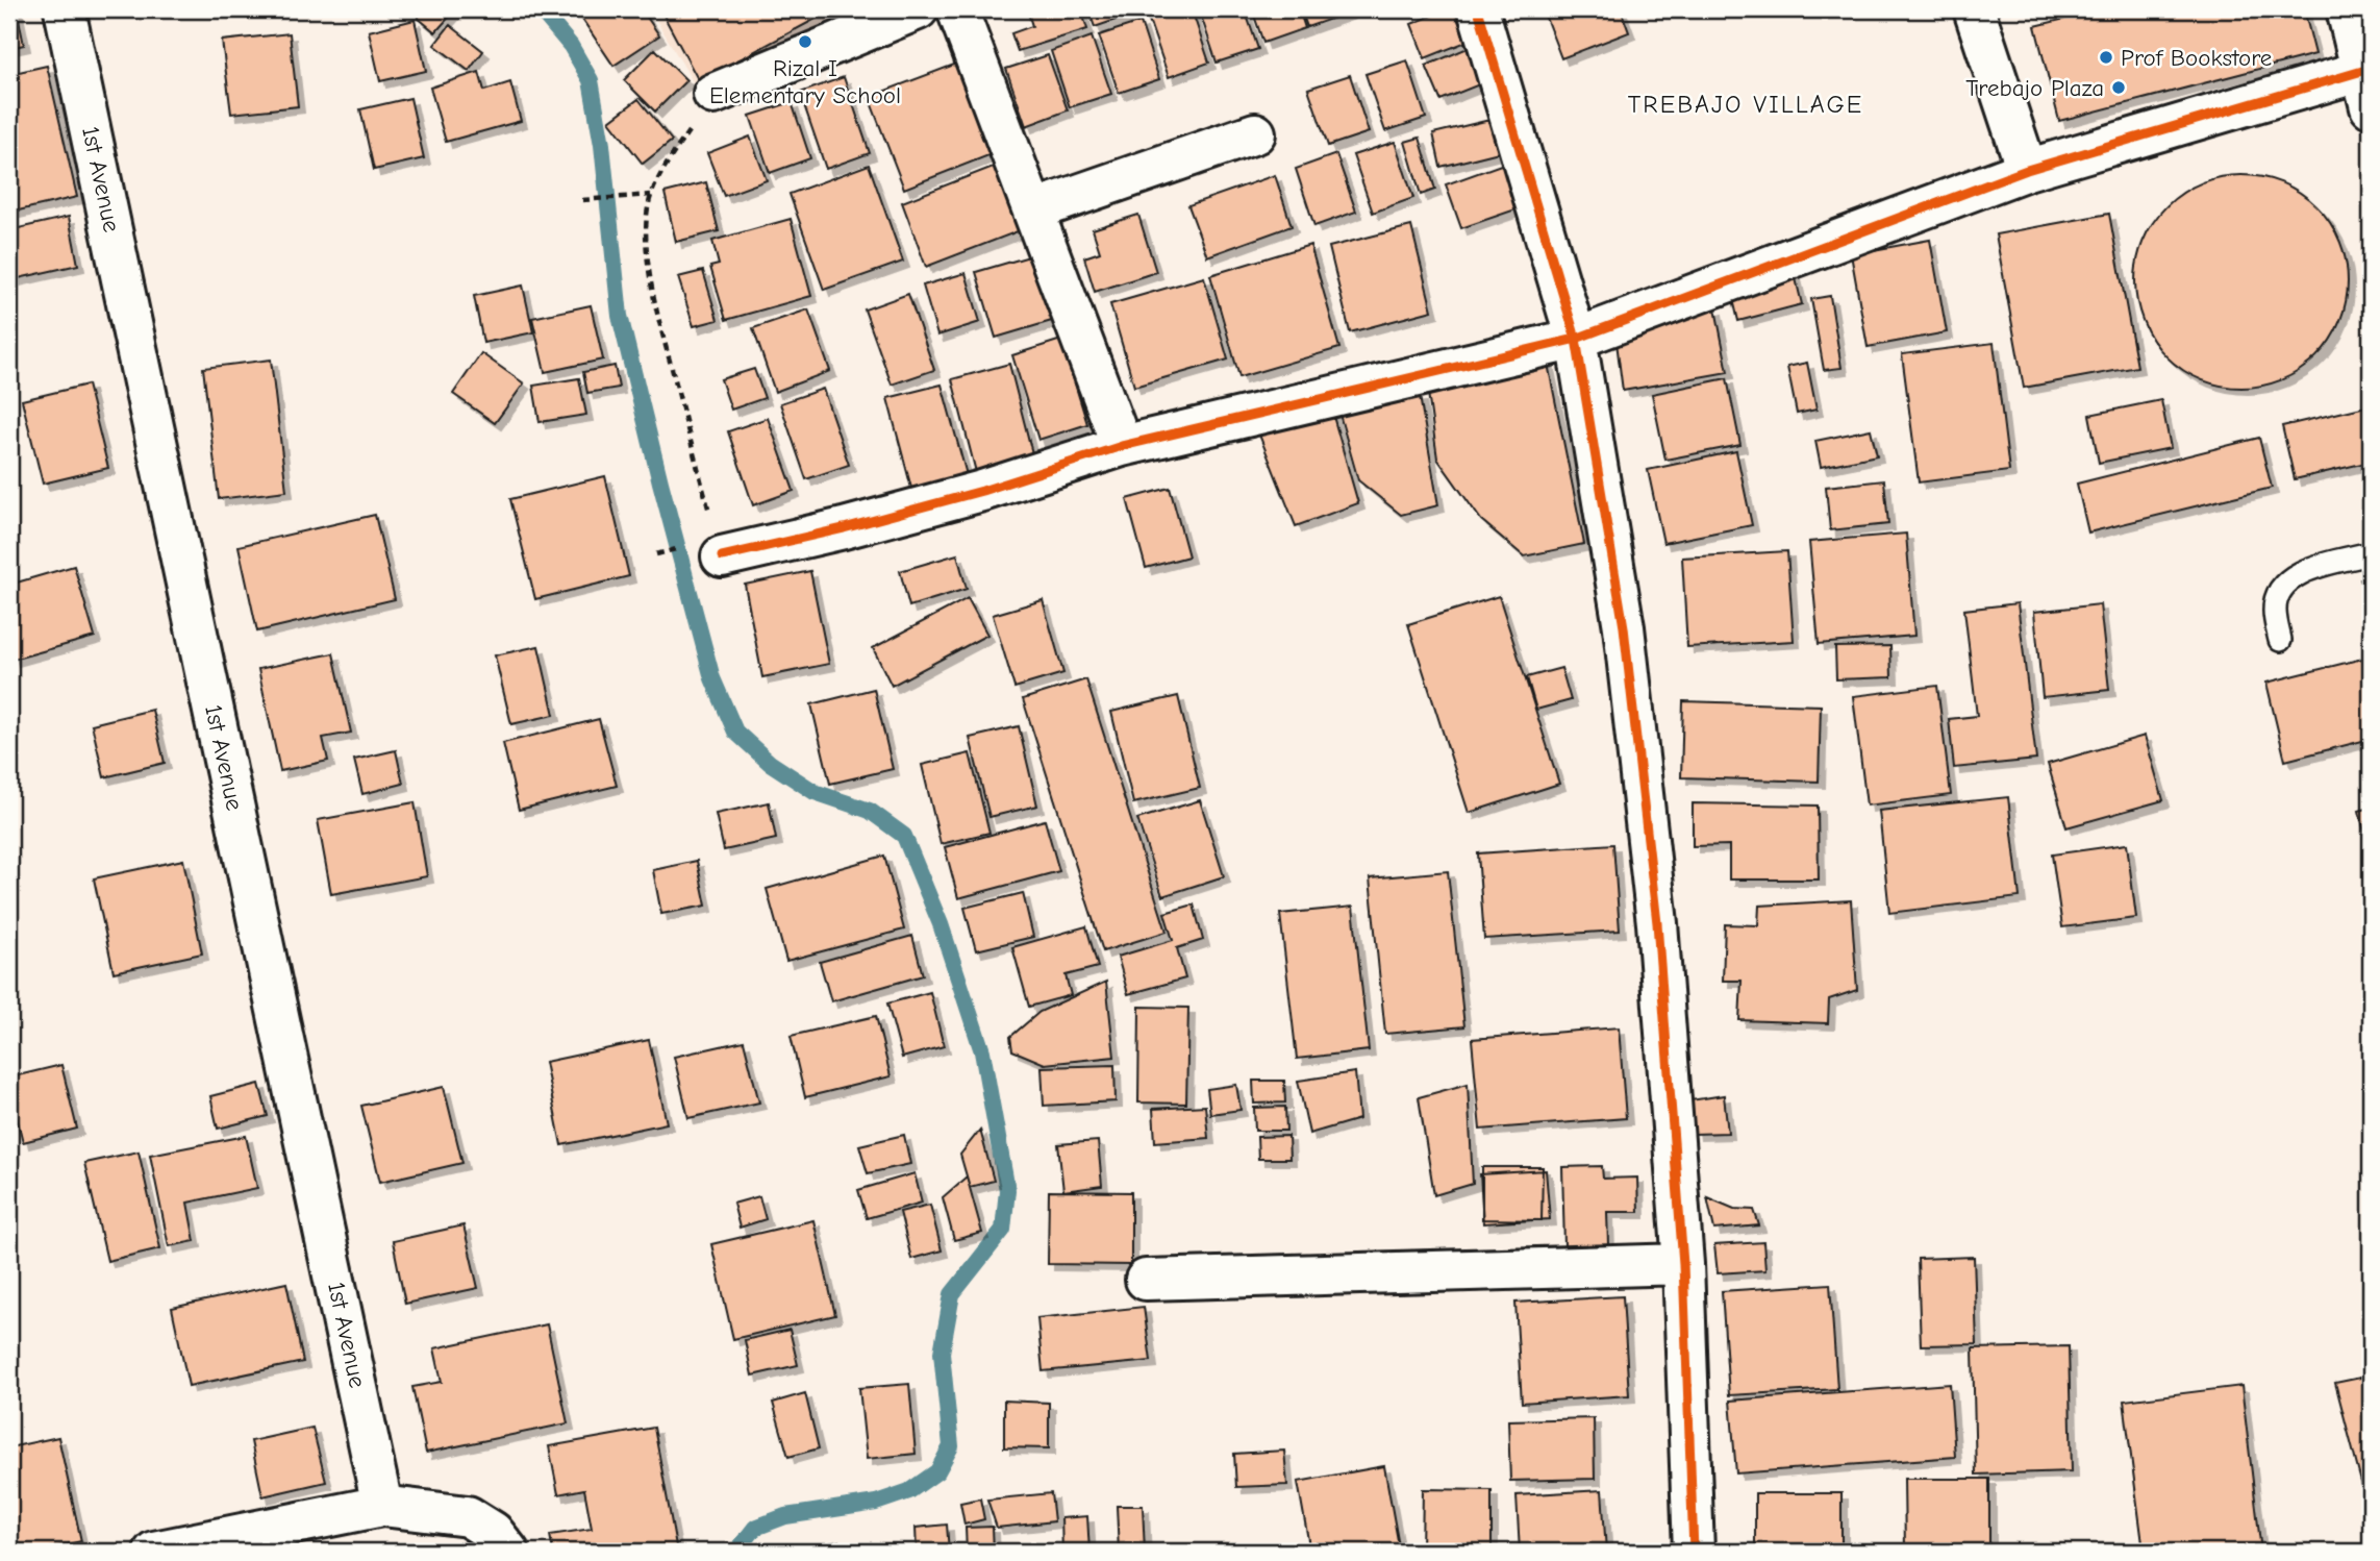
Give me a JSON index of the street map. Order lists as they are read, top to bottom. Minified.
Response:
{"streets":{"street":["1st Avenue"]},"districts":["TREBAJO VILLAGE"],"places":["Rizal I Elementary School","Prof Bookstore","Trebajo Plaza"]}
